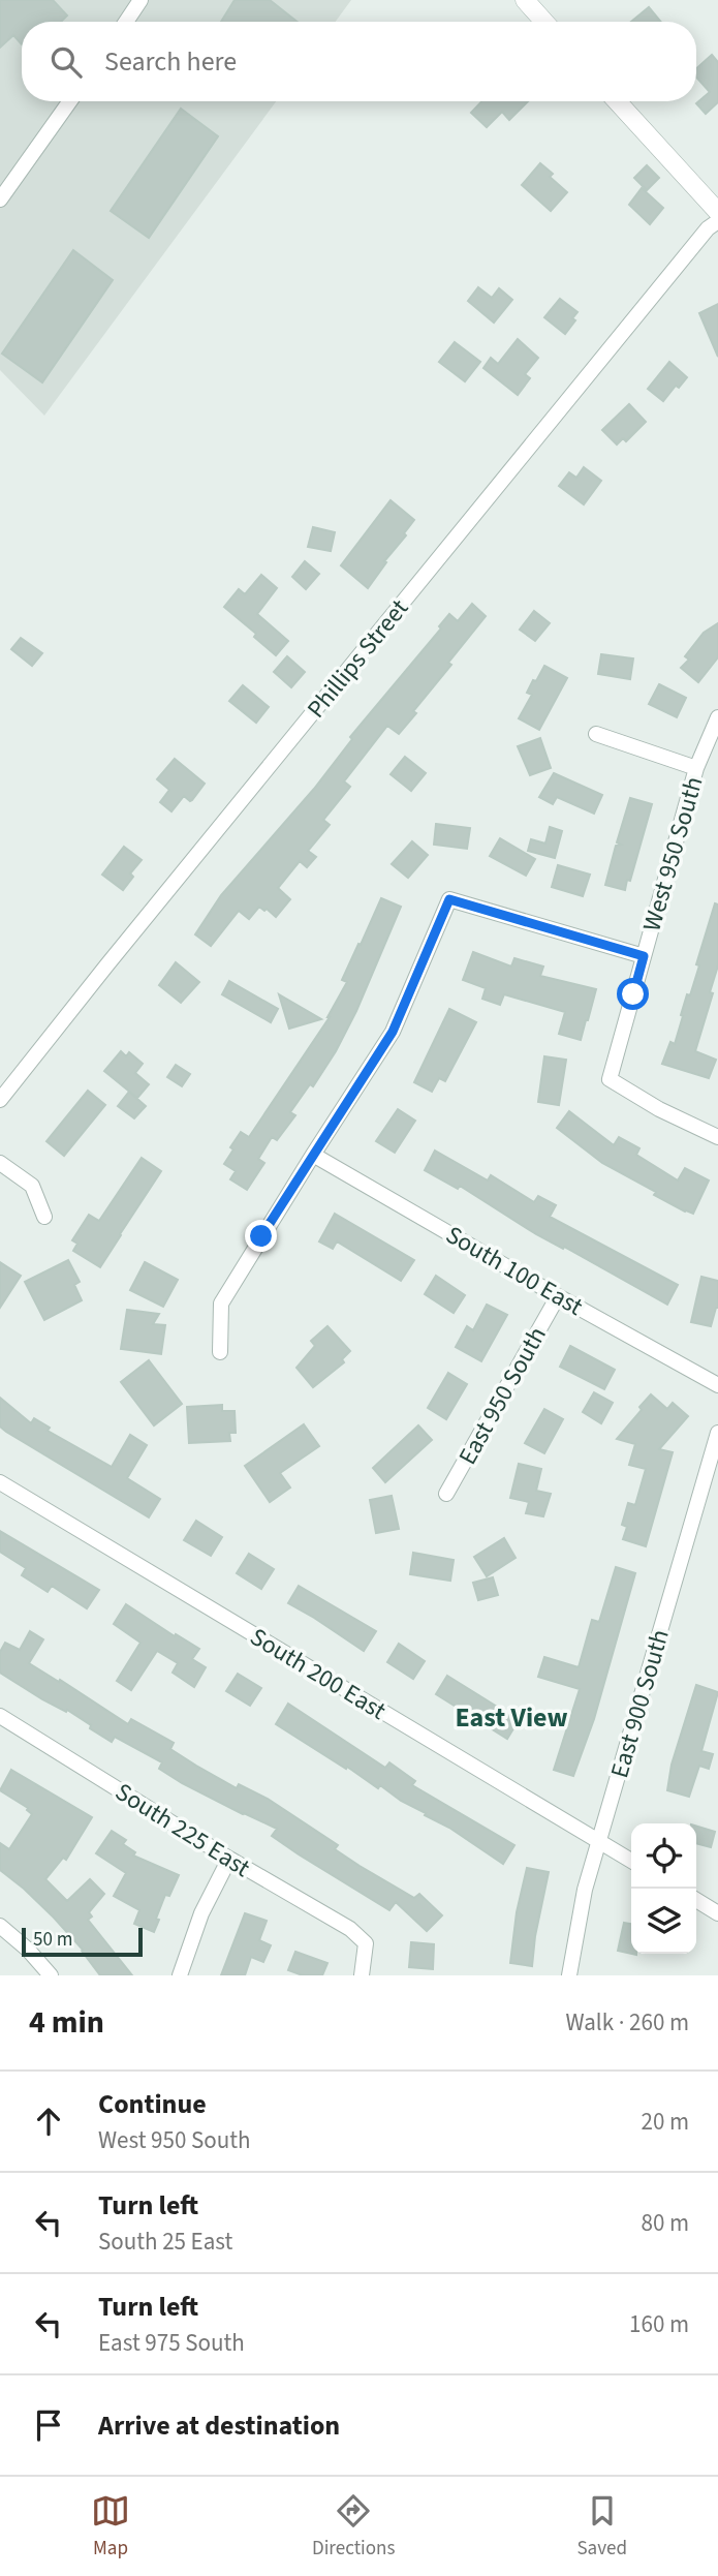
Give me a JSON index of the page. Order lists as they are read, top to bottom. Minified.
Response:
{"streets":{"street":["Phillips Street","West 950 South","South 100 East","East 950 South","South 200 East","East 900 South","South 225 East"]},"crossings":[["South 100 East","East 950 South"],["South 200 East","East 900 South"]],"districts":["East View"],"scale_bar":"50 m","page":{"search":"Search here","scale":"50 m","heading":["4 min","Walk · 260 m"],"list":[["Continue","West 950 South","20 m"],["Turn left","South 25 East","80 m"],["Turn left","East 975 South","160 m"],"Arrive at destination"],"nav":["Map","Directions","Saved"]}}
